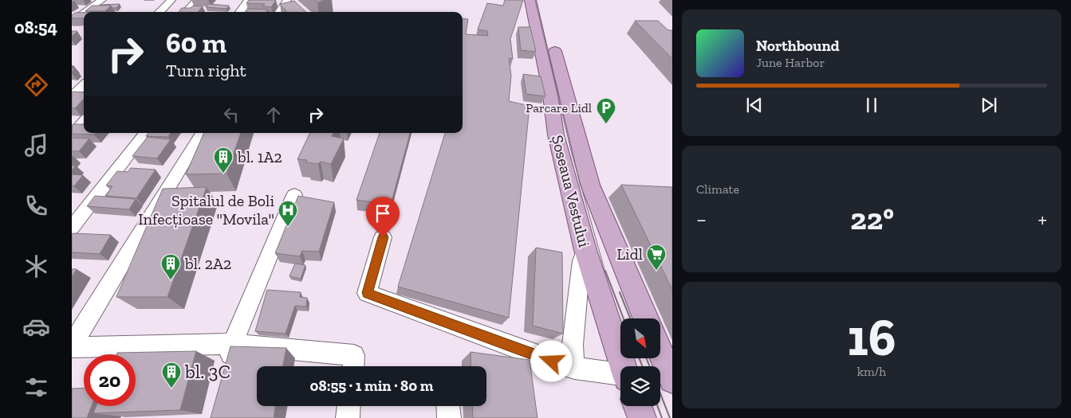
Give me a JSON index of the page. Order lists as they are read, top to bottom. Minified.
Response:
{"streets":{"main road":["Șoseaua Vestului"]},"places":{"parking":["Parcare Lidl"],"building":["bl. 1A2","bl. 2A2","bl. 3C"],"hospital":["Spitalul de Boli Infecțioase \"Movila\""],"supermarket":["Lidl"]},"north":"bottom right","page":{"tabs":"08:54","turn":["60 m","Turn right"],"song":["Northbound","June Harbor"],"tile":["Climate",["16","km/h"]],"heat":["−","22°","+"],"limit":"20","trip":"08:55 · 1 min · 80 m"}}
